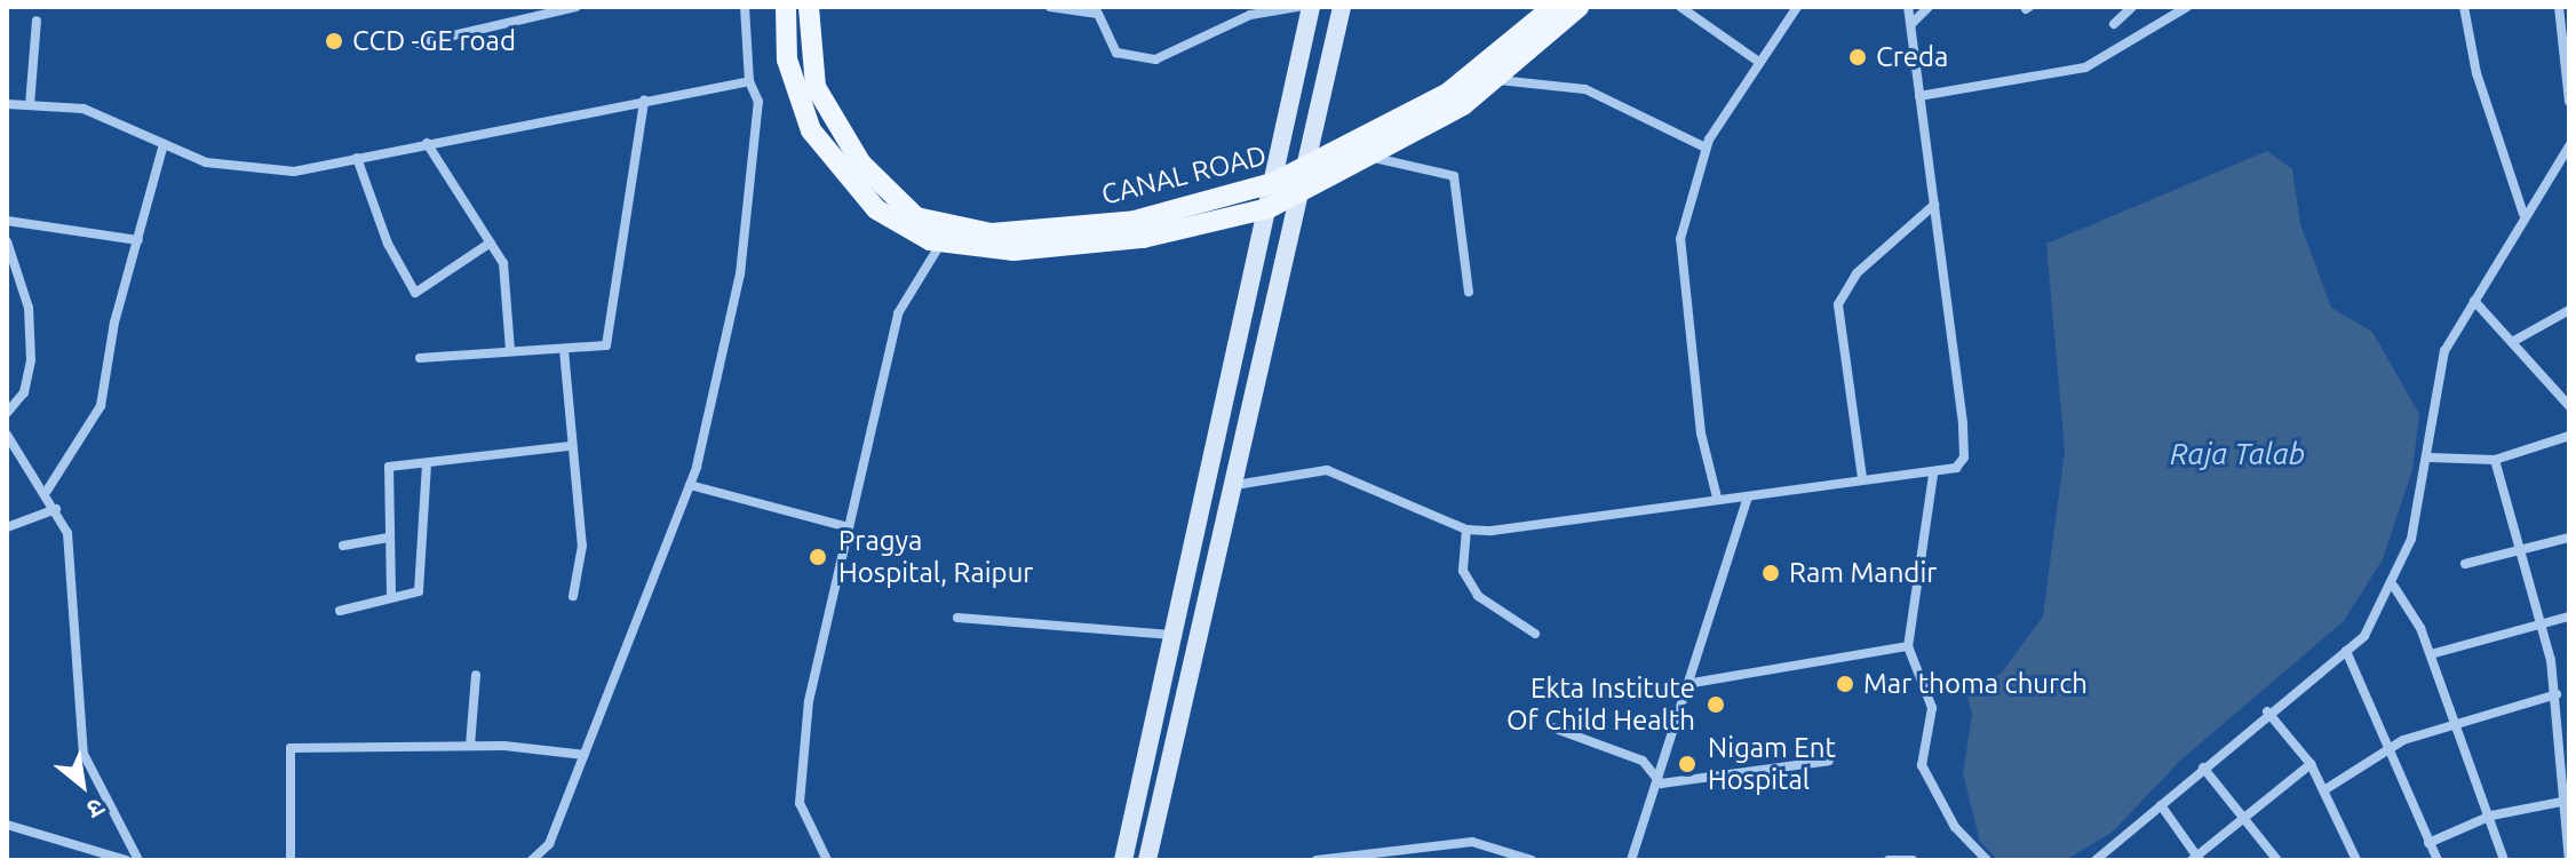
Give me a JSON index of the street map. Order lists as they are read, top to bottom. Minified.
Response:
{"streets":{"main road":["CANAL ROAD"]},"water":["Raja Talab"],"places":["CCD -GE road","Creda","Pragya Hospital, Raipur","Ram Mandir","Mar thoma church","Ekta Institute Of Child Health","Nigam Ent Hospital"],"north":"bottom right"}
